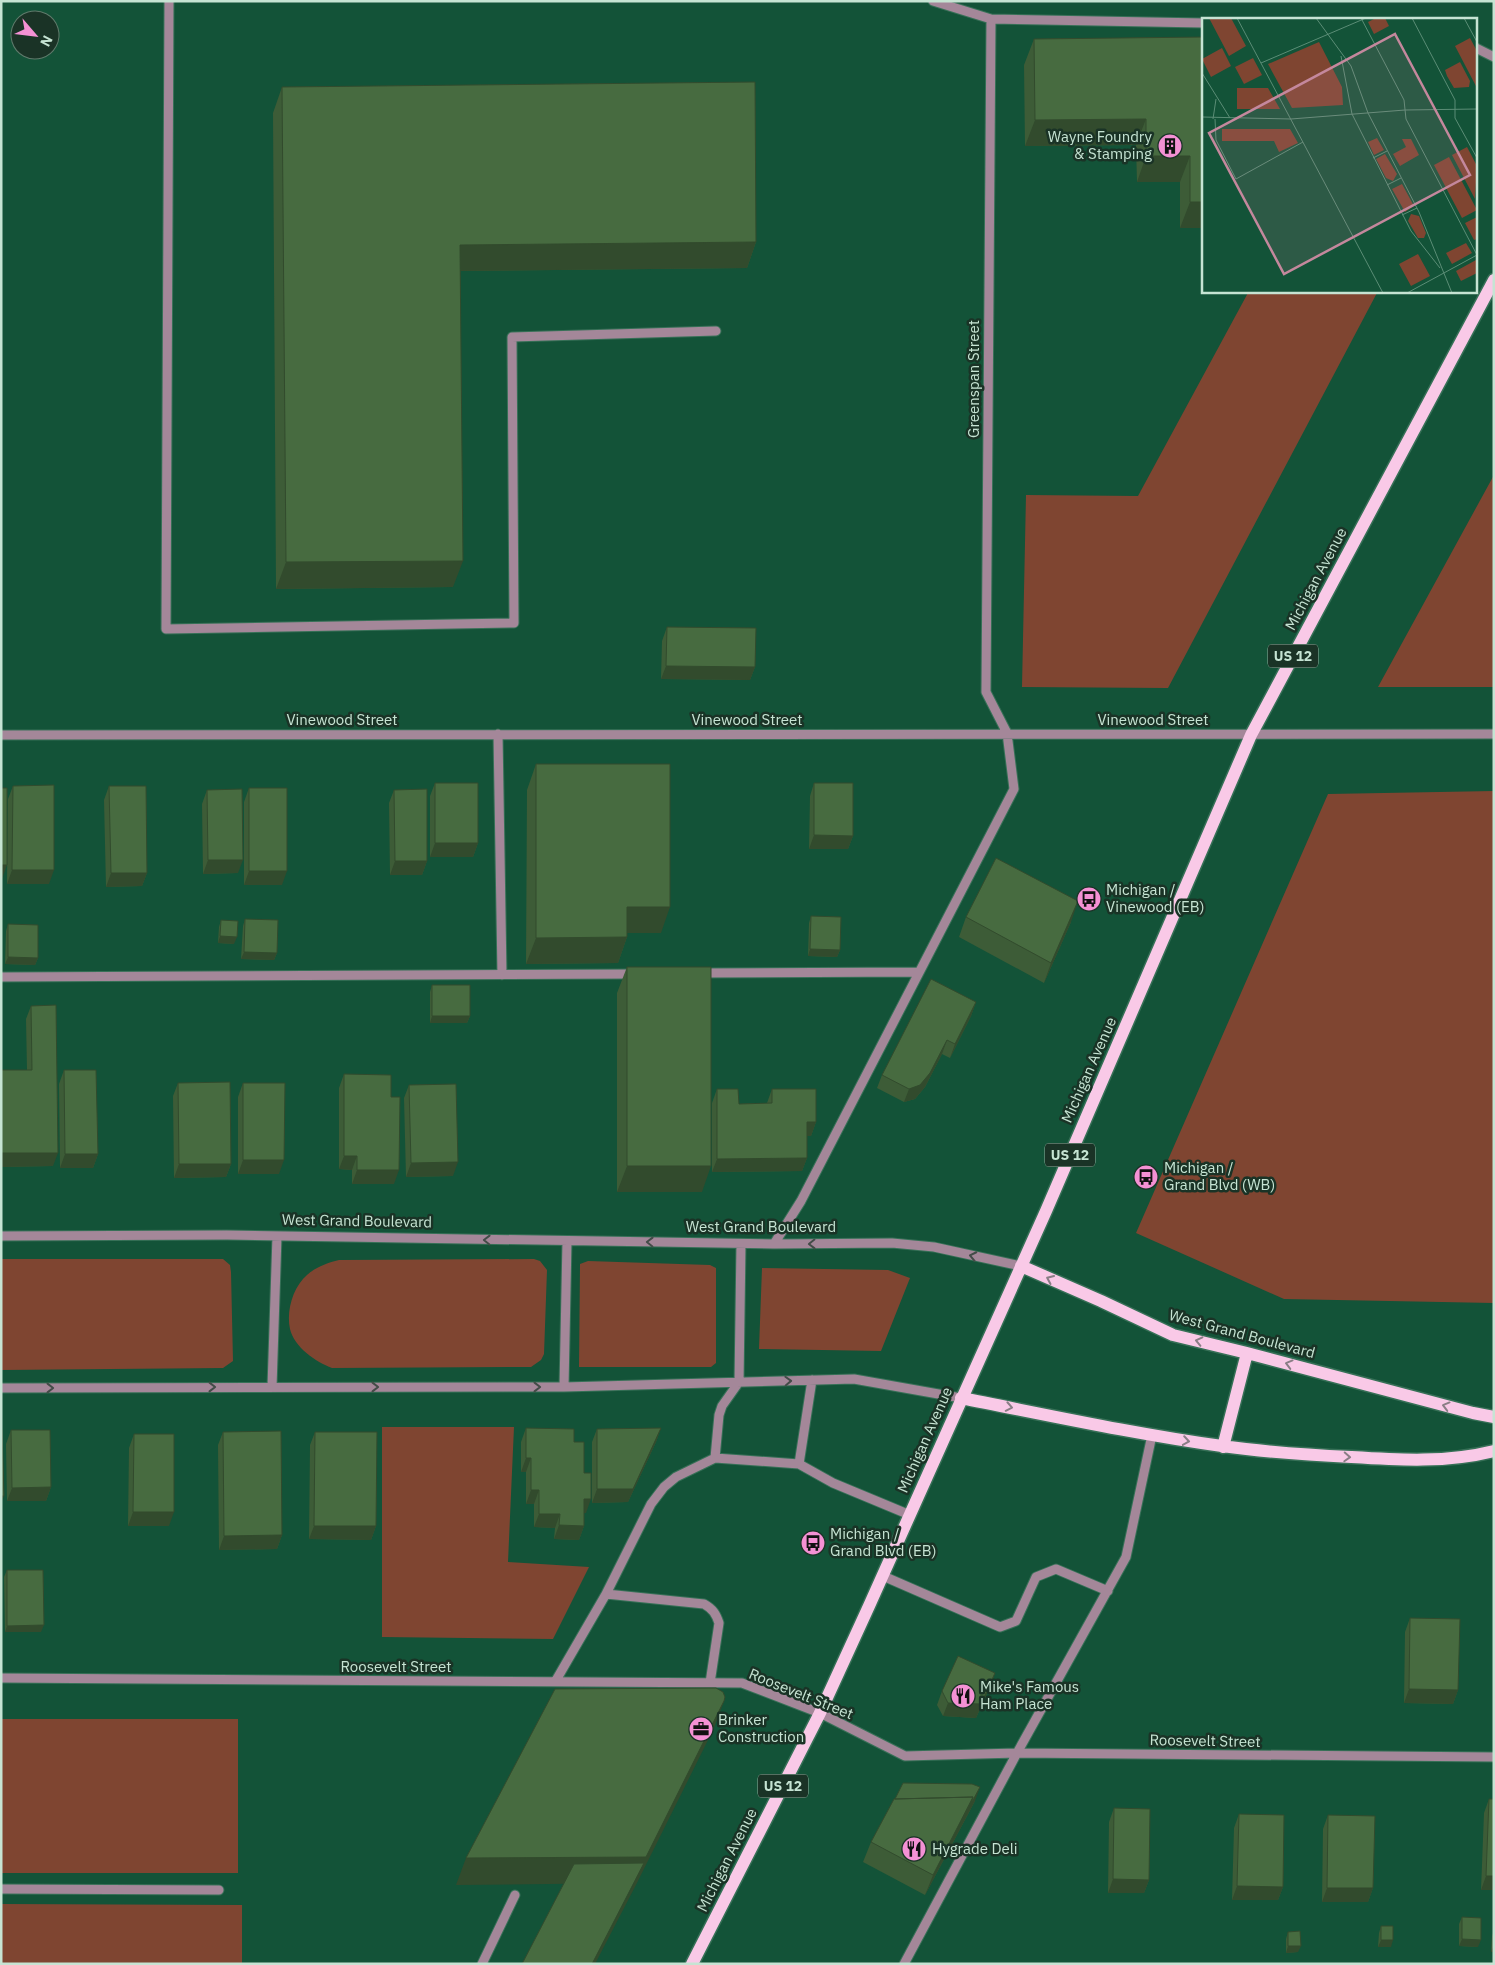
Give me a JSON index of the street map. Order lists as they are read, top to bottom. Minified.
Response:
{"streets":{"main road":["Michigan Avenue","US 12","West Grand Boulevard"],"street":["Greenspan Street","Vinewood Street","Roosevelt Street"]},"crossings":[["Greenspan Street","Vinewood Street"],["Michigan Avenue","Vinewood Street"],["Michigan Avenue","West Grand Boulevard"],["Michigan Avenue","Roosevelt Street"]],"one_way":["West Grand Boulevard"],"places":{"building":["Wayne Foundry & Stamping"],"bus stop":["Michigan / Vinewood (EB)","Michigan / Grand Blvd (WB)","Michigan / Grand Blvd (EB)"],"restaurant":["Mike's Famous Ham Place","Hygrade Deli"],"office":["Brinker Construction"]},"north":"bottom right"}
